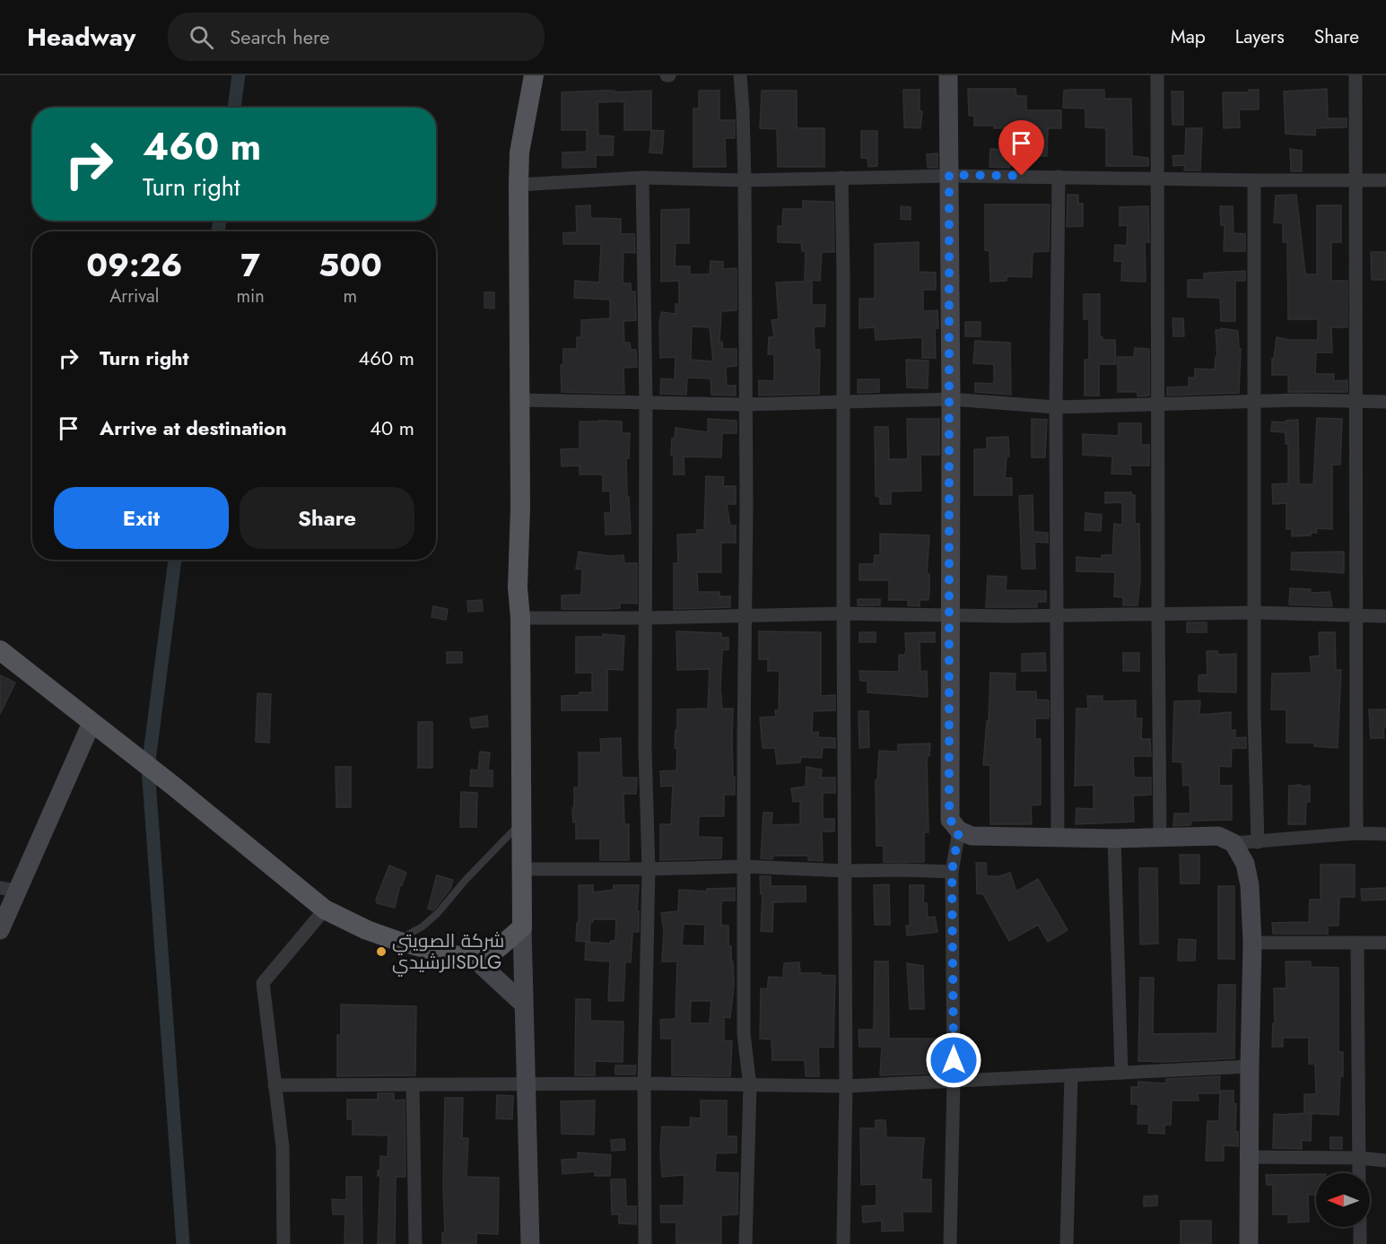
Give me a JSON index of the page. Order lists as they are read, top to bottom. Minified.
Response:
{"places":["شركة الصويتي الرشيديSDLG"],"north":"left","page":{"header":"Headway","search":"Search here","nav":["Map","Layers","Share"],"turn":["460 m","Turn right"],"eta":["09:26","Arrival","7","min","500","m"],"list":[{"name":"Turn right","value":"460 m"},{"name":"Arrive at destination","value":"40 m"}],"buttons":["Exit","Share"]}}
